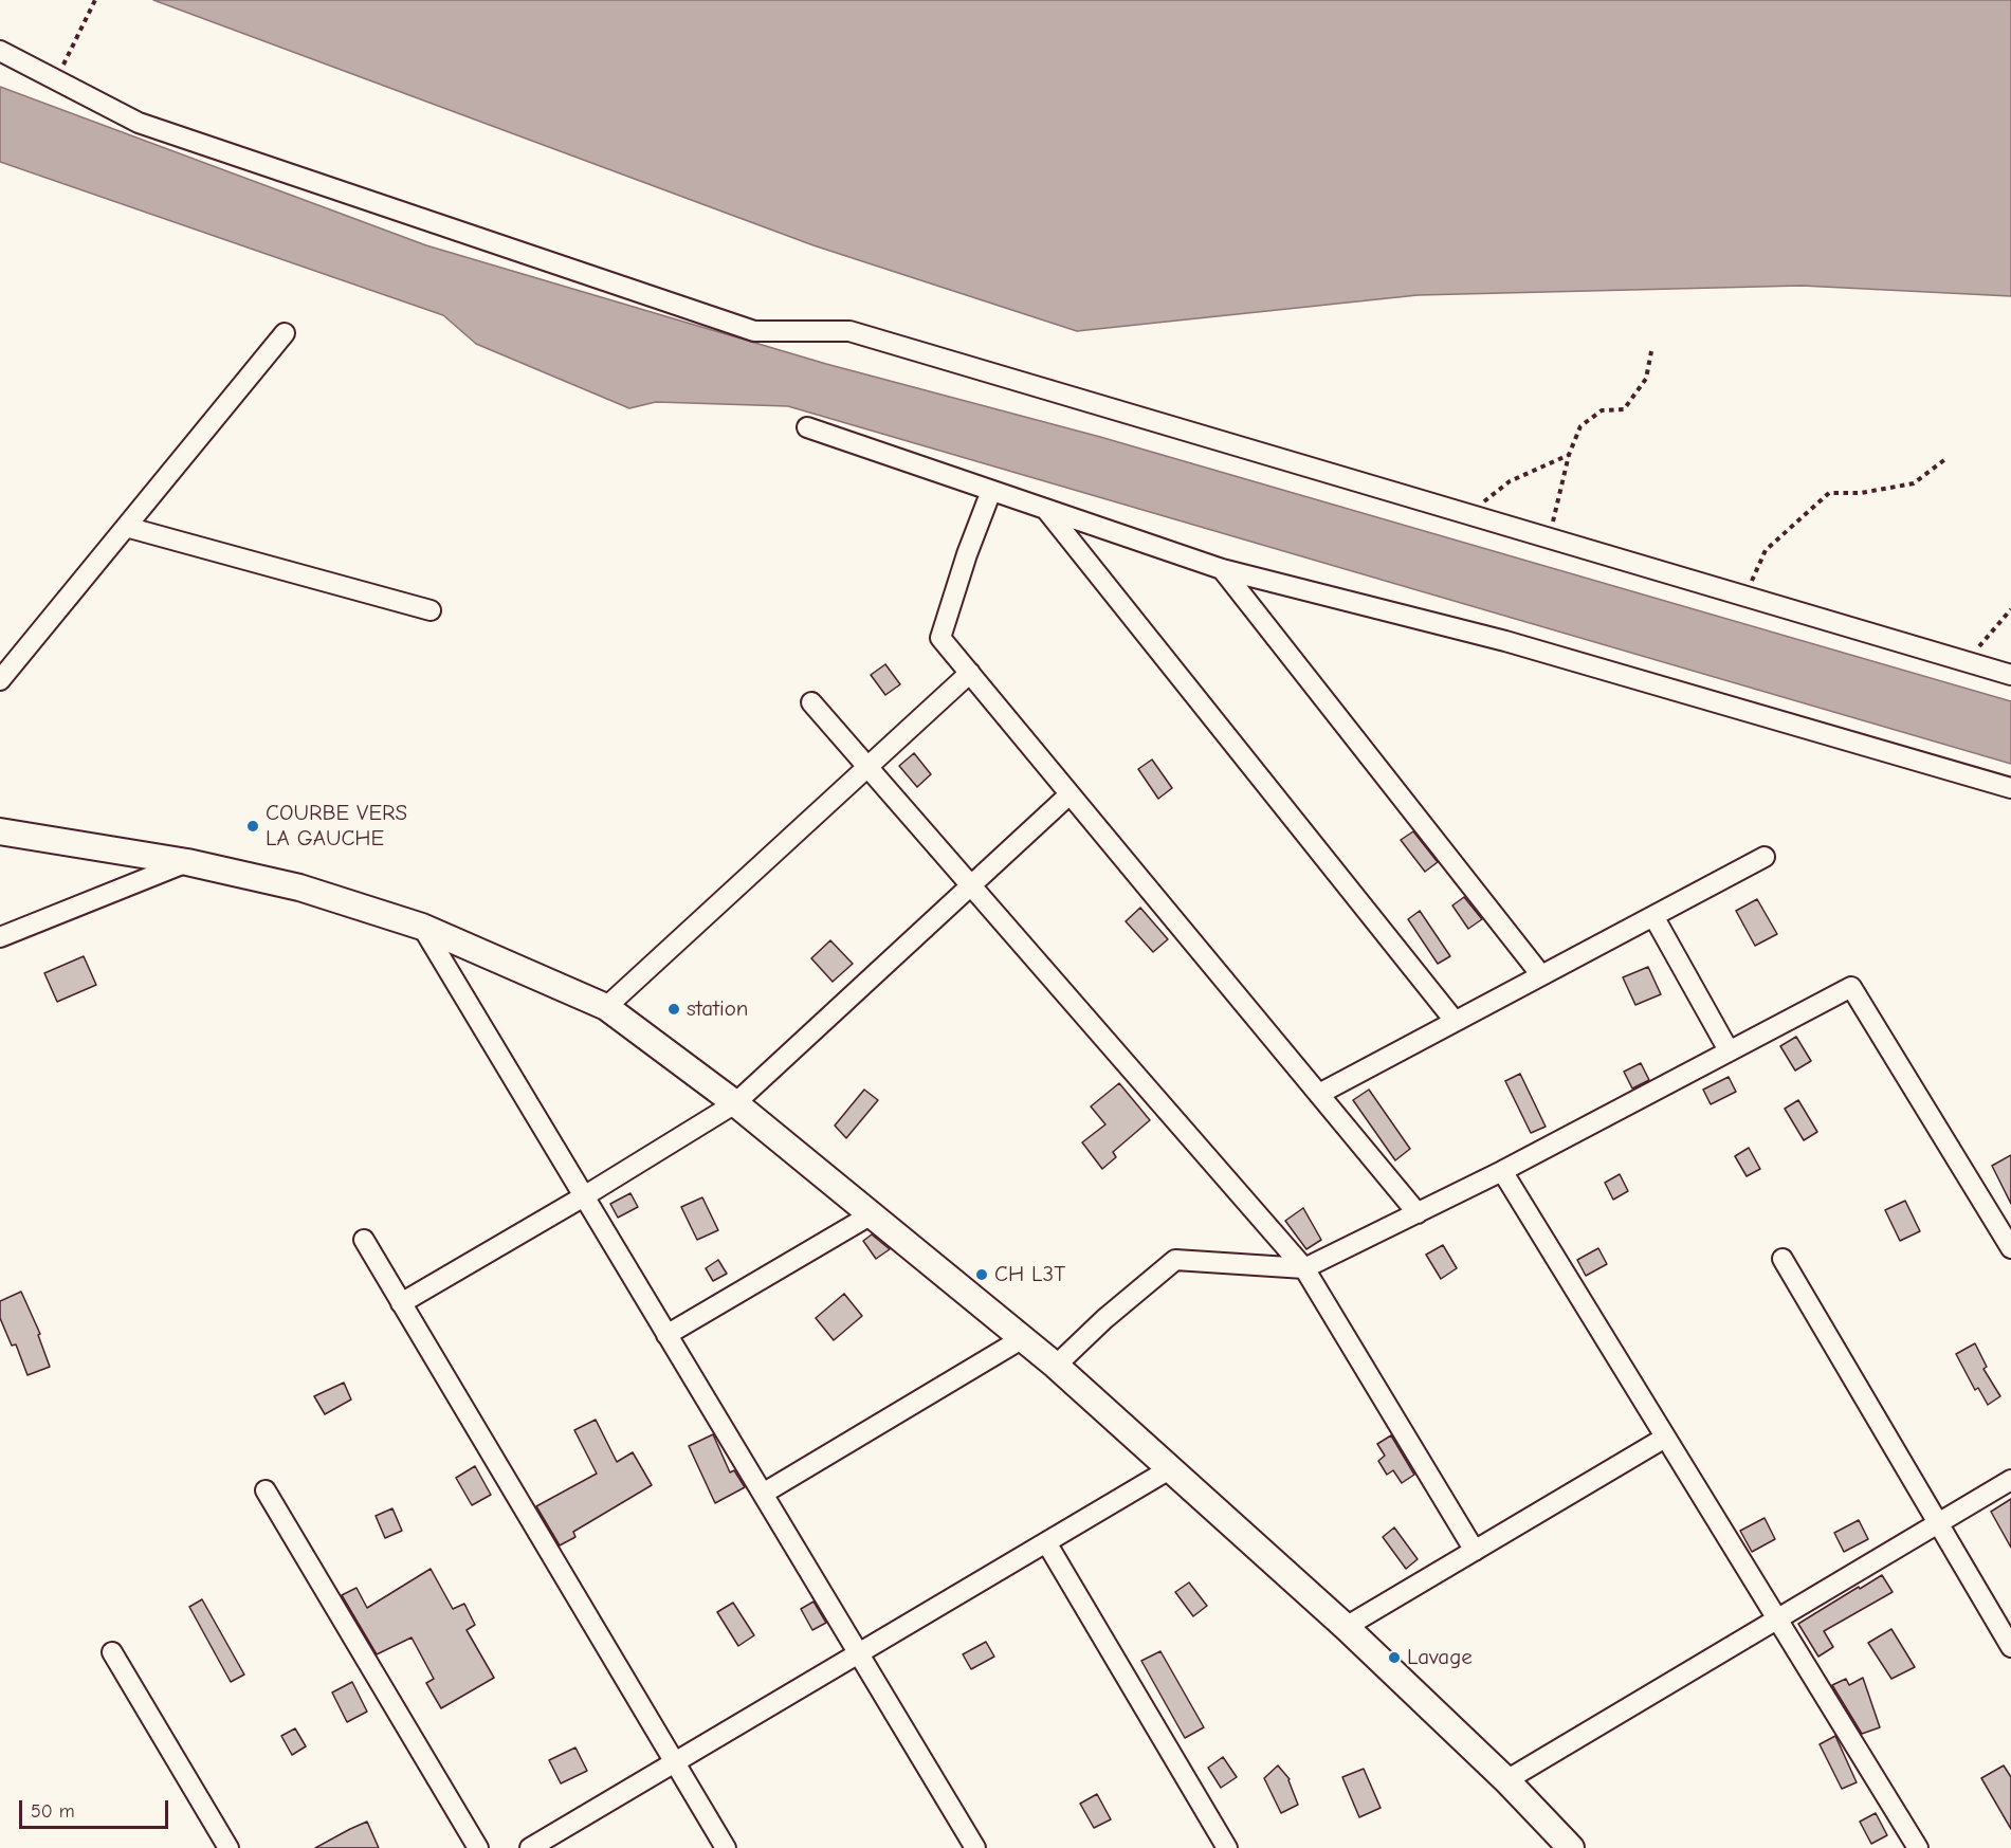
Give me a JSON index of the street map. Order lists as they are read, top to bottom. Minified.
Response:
{"places":["COURBE VERS LA GAUCHE","station","CH L3T","Lavage"],"scale_bar":"50 m"}
